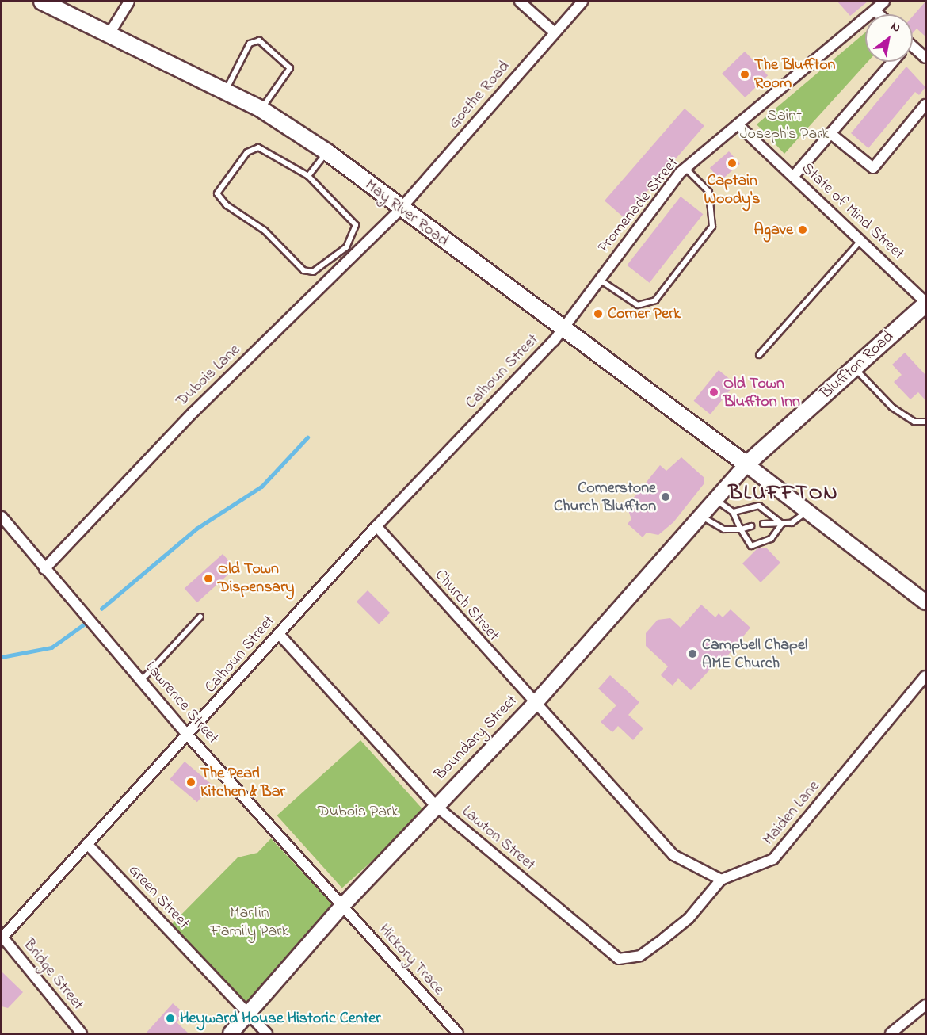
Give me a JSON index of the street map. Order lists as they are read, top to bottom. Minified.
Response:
{"streets":{"main road":["May River Road","Bluffton Road"],"street":["Goethe Road","Promenade Street","State of Mind Street","Calhoun Street","Dubois Lane","Church Street","Lawrence Street","Boundary Street","Maiden Lane","Lawton Street","Green Street","Hickory Trace","Bridge Street"]},"crossings":[["Goethe Road","May River Road"],["Goethe Road","Dubois Lane"],["Promenade Street","State of Mind Street"],["Promenade Street","May River Road"],["Promenade Street","Calhoun Street"],["State of Mind Street","Bluffton Road"],["May River Road","Bluffton Road"],["May River Road","Calhoun Street"],["May River Road","Dubois Lane"],["May River Road","Boundary Street"],["Bluffton Road","Boundary Street"],["Calhoun Street","Church Street"],["Calhoun Street","Lawrence Street"],["Calhoun Street","Lawton Street"],["Calhoun Street","Green Street"],["Calhoun Street","Bridge Street"],["Dubois Lane","Lawrence Street"],["Church Street","Boundary Street"],["Lawrence Street","Boundary Street"],["Lawrence Street","Hickory Trace"],["Boundary Street","Lawton Street"],["Boundary Street","Green Street"],["Boundary Street","Hickory Trace"],["Maiden Lane","Lawton Street"]],"districts":["BLUFFTON"],"parks":["Saint Joseph's Park","Dubois Park","Martin Family Park"],"places":["The Bluffton Room","Captain Woody's","Agave","Corner Perk","Old Town Bluffton Inn","Cornerstone Church Bluffton","Old Town Dispensary","Campbell Chapel AME Church","The Pearl Kitchen & Bar","Heyward House Historic Center"],"north":"top right"}
